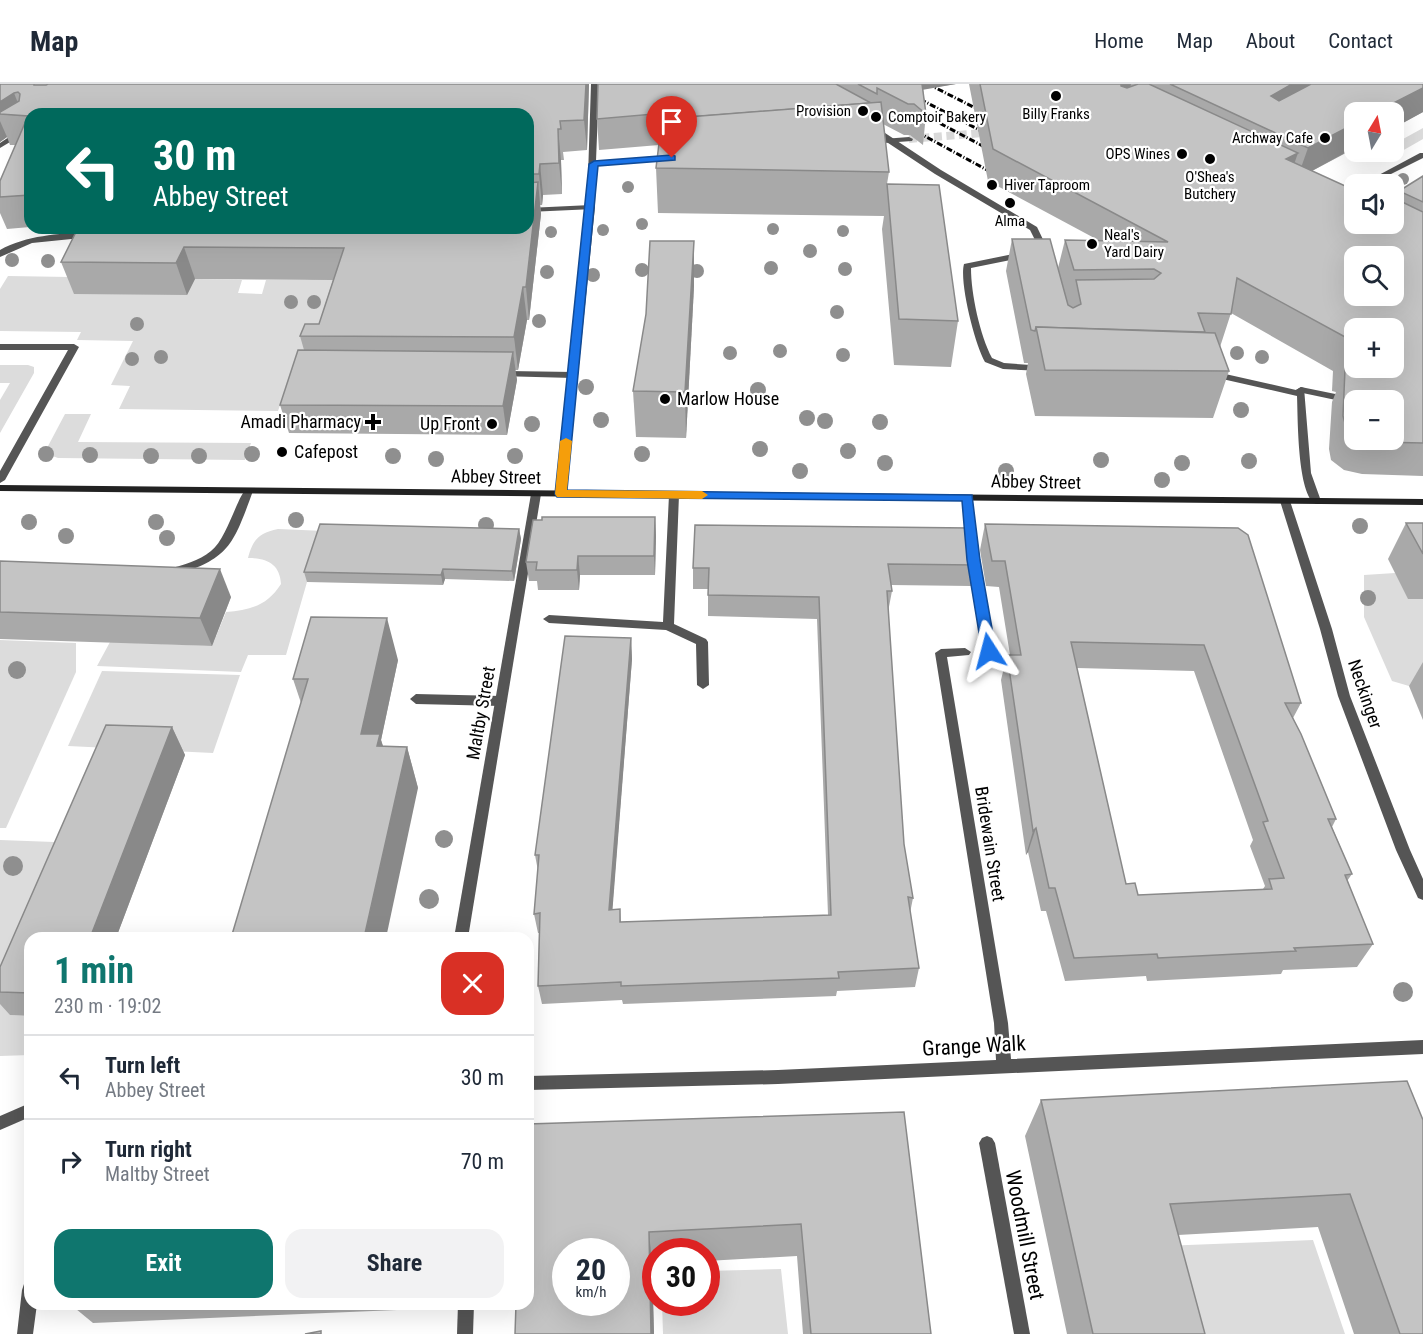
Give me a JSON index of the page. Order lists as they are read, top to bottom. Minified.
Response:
{"streets":{"main road":["Abbey Street"],"street":["Neckinger","Maltby Street","Bridewain Street","Grange Walk","Woodmill Street"]},"crossings":[["Abbey Street","Neckinger"],["Abbey Street","Maltby Street"],["Bridewain Street","Grange Walk"]],"places":{"other":["Billy Franks","Provision","Comptoir Bakery","Archway Cafe","OPS Wines","O'Shea's Butchery","Hiver Taproom","Alma","Neal's Yard Dairy","Marlow House","Up Front","Cafepost"],"health":["Amadi Pharmacy"]},"north":"top","page":{"header":"Map","nav":["Home","Map","About","Contact"],"map_buttons":["+","−"],"turn":["30 m","Abbey Street"],"heading":["1 min","230 m · 19:02"],"list":[{"name":"Turn left","note":"Abbey Street","value":"30 m"},{"name":"Turn right","note":"Maltby Street","value":"70 m"}],"buttons":["Exit","Share"],"speed":"20 km/h","limit":"30"}}
